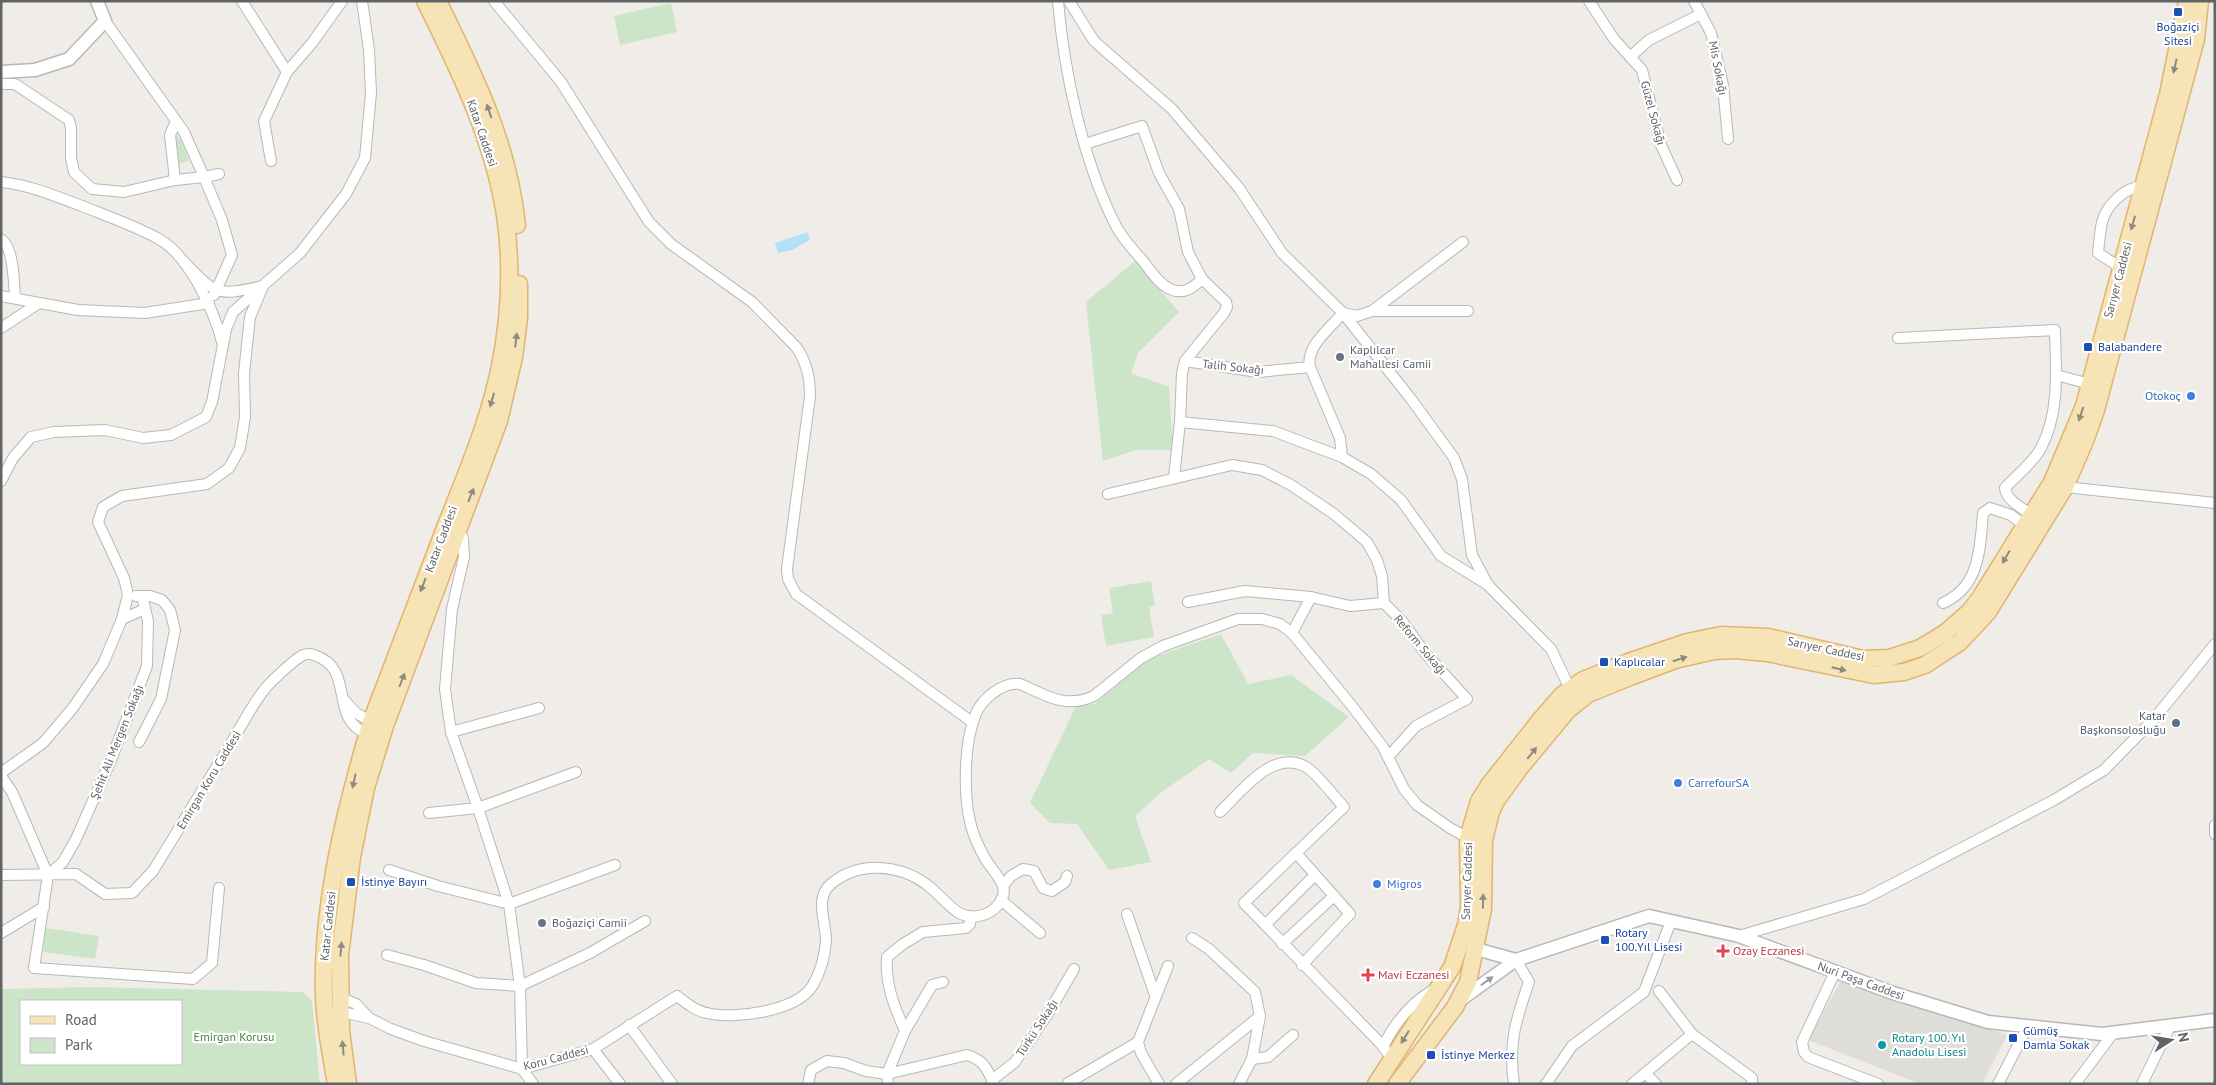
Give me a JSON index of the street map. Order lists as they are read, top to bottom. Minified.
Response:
{"streets":{"main road":["Katar Caddesi","Sarıyer Caddesi"],"street":["Mis Sokağı","Güzel Sokağı","Talih Sokağı","Reform Sokağı","Şehit Ali Mergen Sokağı","Emirgan Koru Caddesi","Nuri Paşa Caddesi","Türkü Sokağı","Koru Caddesi"]},"crossings":[["Katar Caddesi","Emirgan Koru Caddesi"],["Sarıyer Caddesi","Nuri Paşa Caddesi"],["Şehit Ali Mergen Sokağı","Emirgan Koru Caddesi"]],"parks":["Emirgan Korusu"],"places":{"transit":["Boğaziçi Sitesi","Balabandere","Kaplıcalar","İstinye Bayırı","Rotary 100.Yıl Lisesi","Gümüş Damla Sokak","İstinye Merkez"],"other":["Kaplılcar Mahallesi Camii","Otokoç","Katar Başkonsolosluğu","CarrefourSA","Migros","Boğaziçi Camii","Rotary 100. Yıl Anadolu Lisesi"],"health":["Ozay Eczanesi","Mavi Eczanesi"]},"legend":["Road","Park"],"north":"right"}
